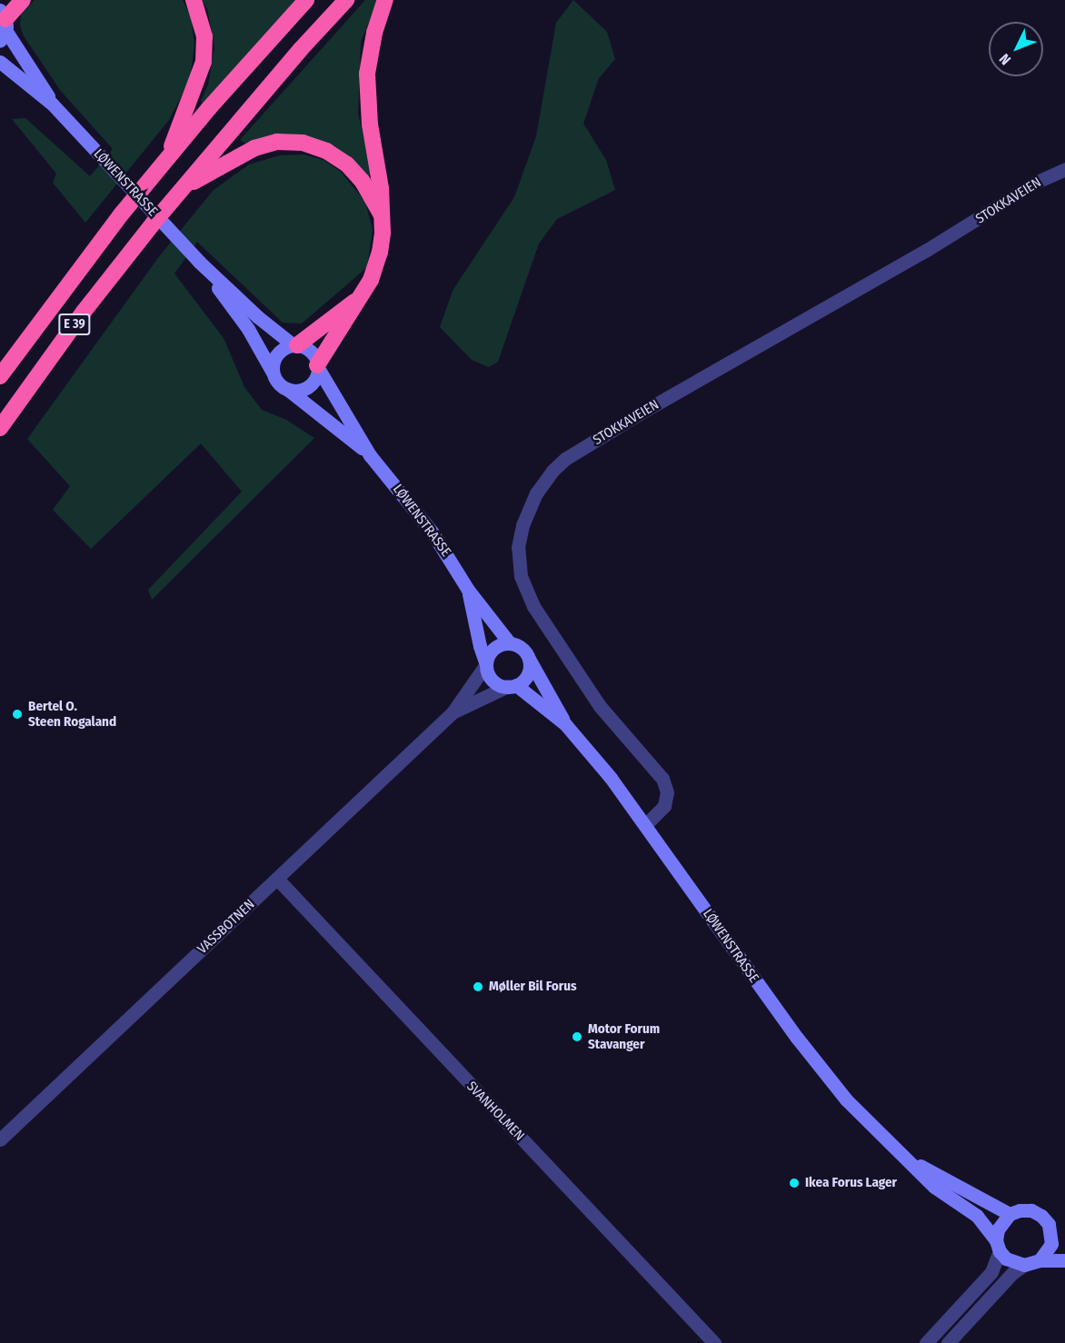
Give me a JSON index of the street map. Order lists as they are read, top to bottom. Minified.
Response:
{"streets":{"highway":["E 39"],"main road":["LØWENSTRASSE"],"street":["STOKKAVEIEN","VASSBOTNEN","SVANHOLMEN"]},"crossings":[["LØWENSTRASSE","STOKKAVEIEN"],["LØWENSTRASSE","E 39"],["LØWENSTRASSE","VASSBOTNEN"],["VASSBOTNEN","SVANHOLMEN"]],"places":["Bertel O. Steen Rogaland","Møller Bil Forus","Motor Forum Stavanger","Ikea Forus Lager"],"north":"bottom left"}
